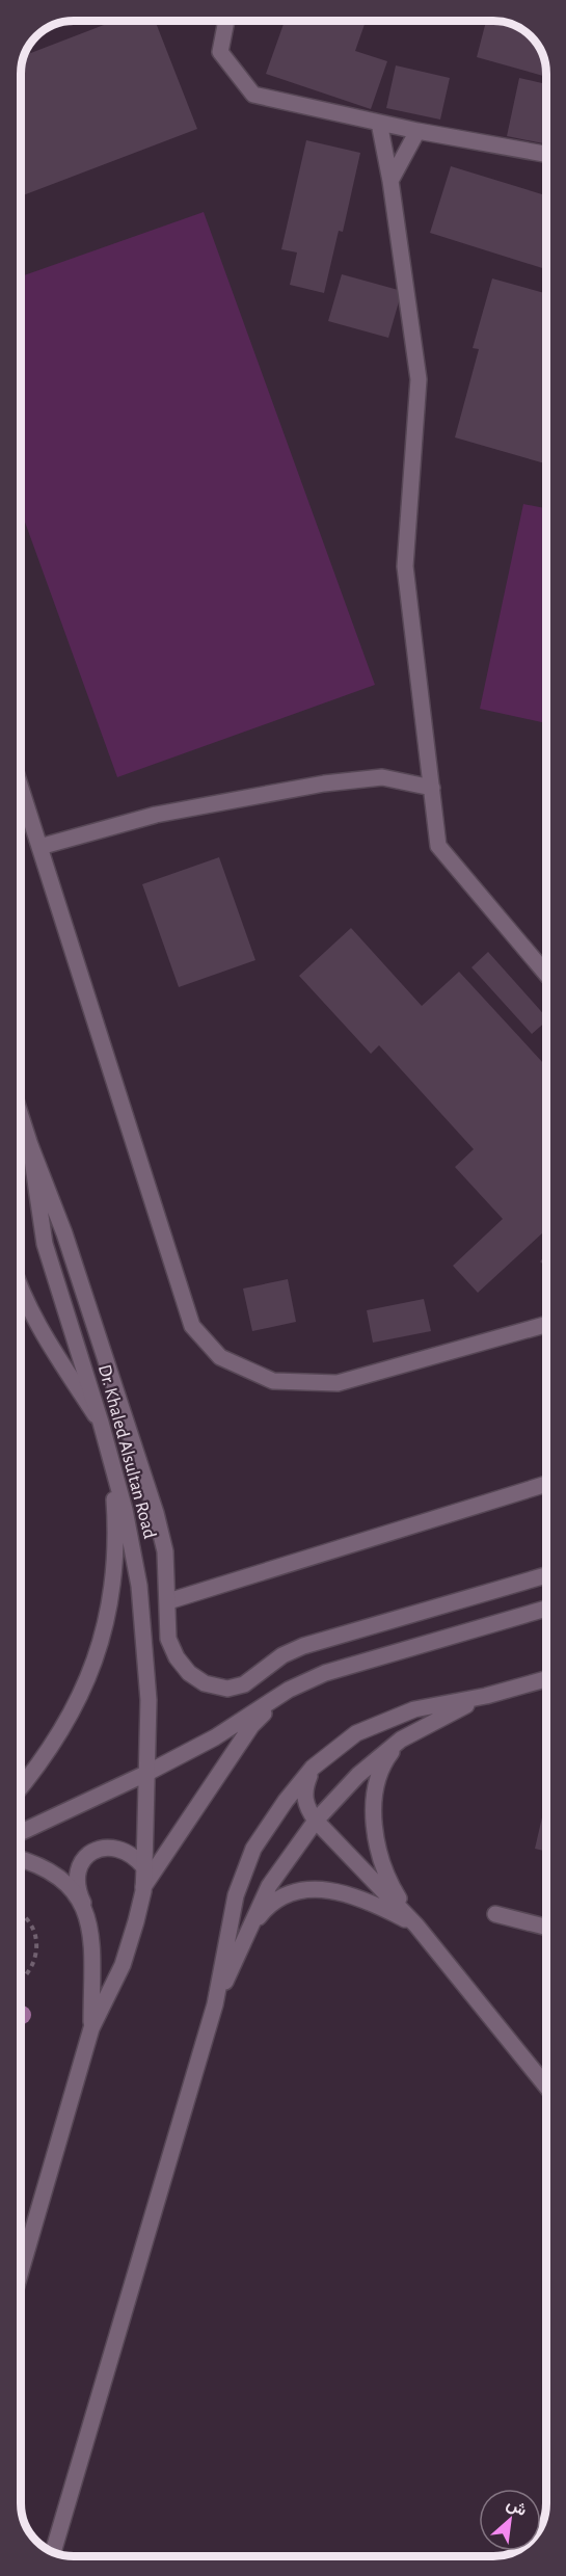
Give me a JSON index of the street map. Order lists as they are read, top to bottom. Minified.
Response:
{"streets":{"street":["Dr. Khaled Alsultan Road"]},"north":"top right"}
